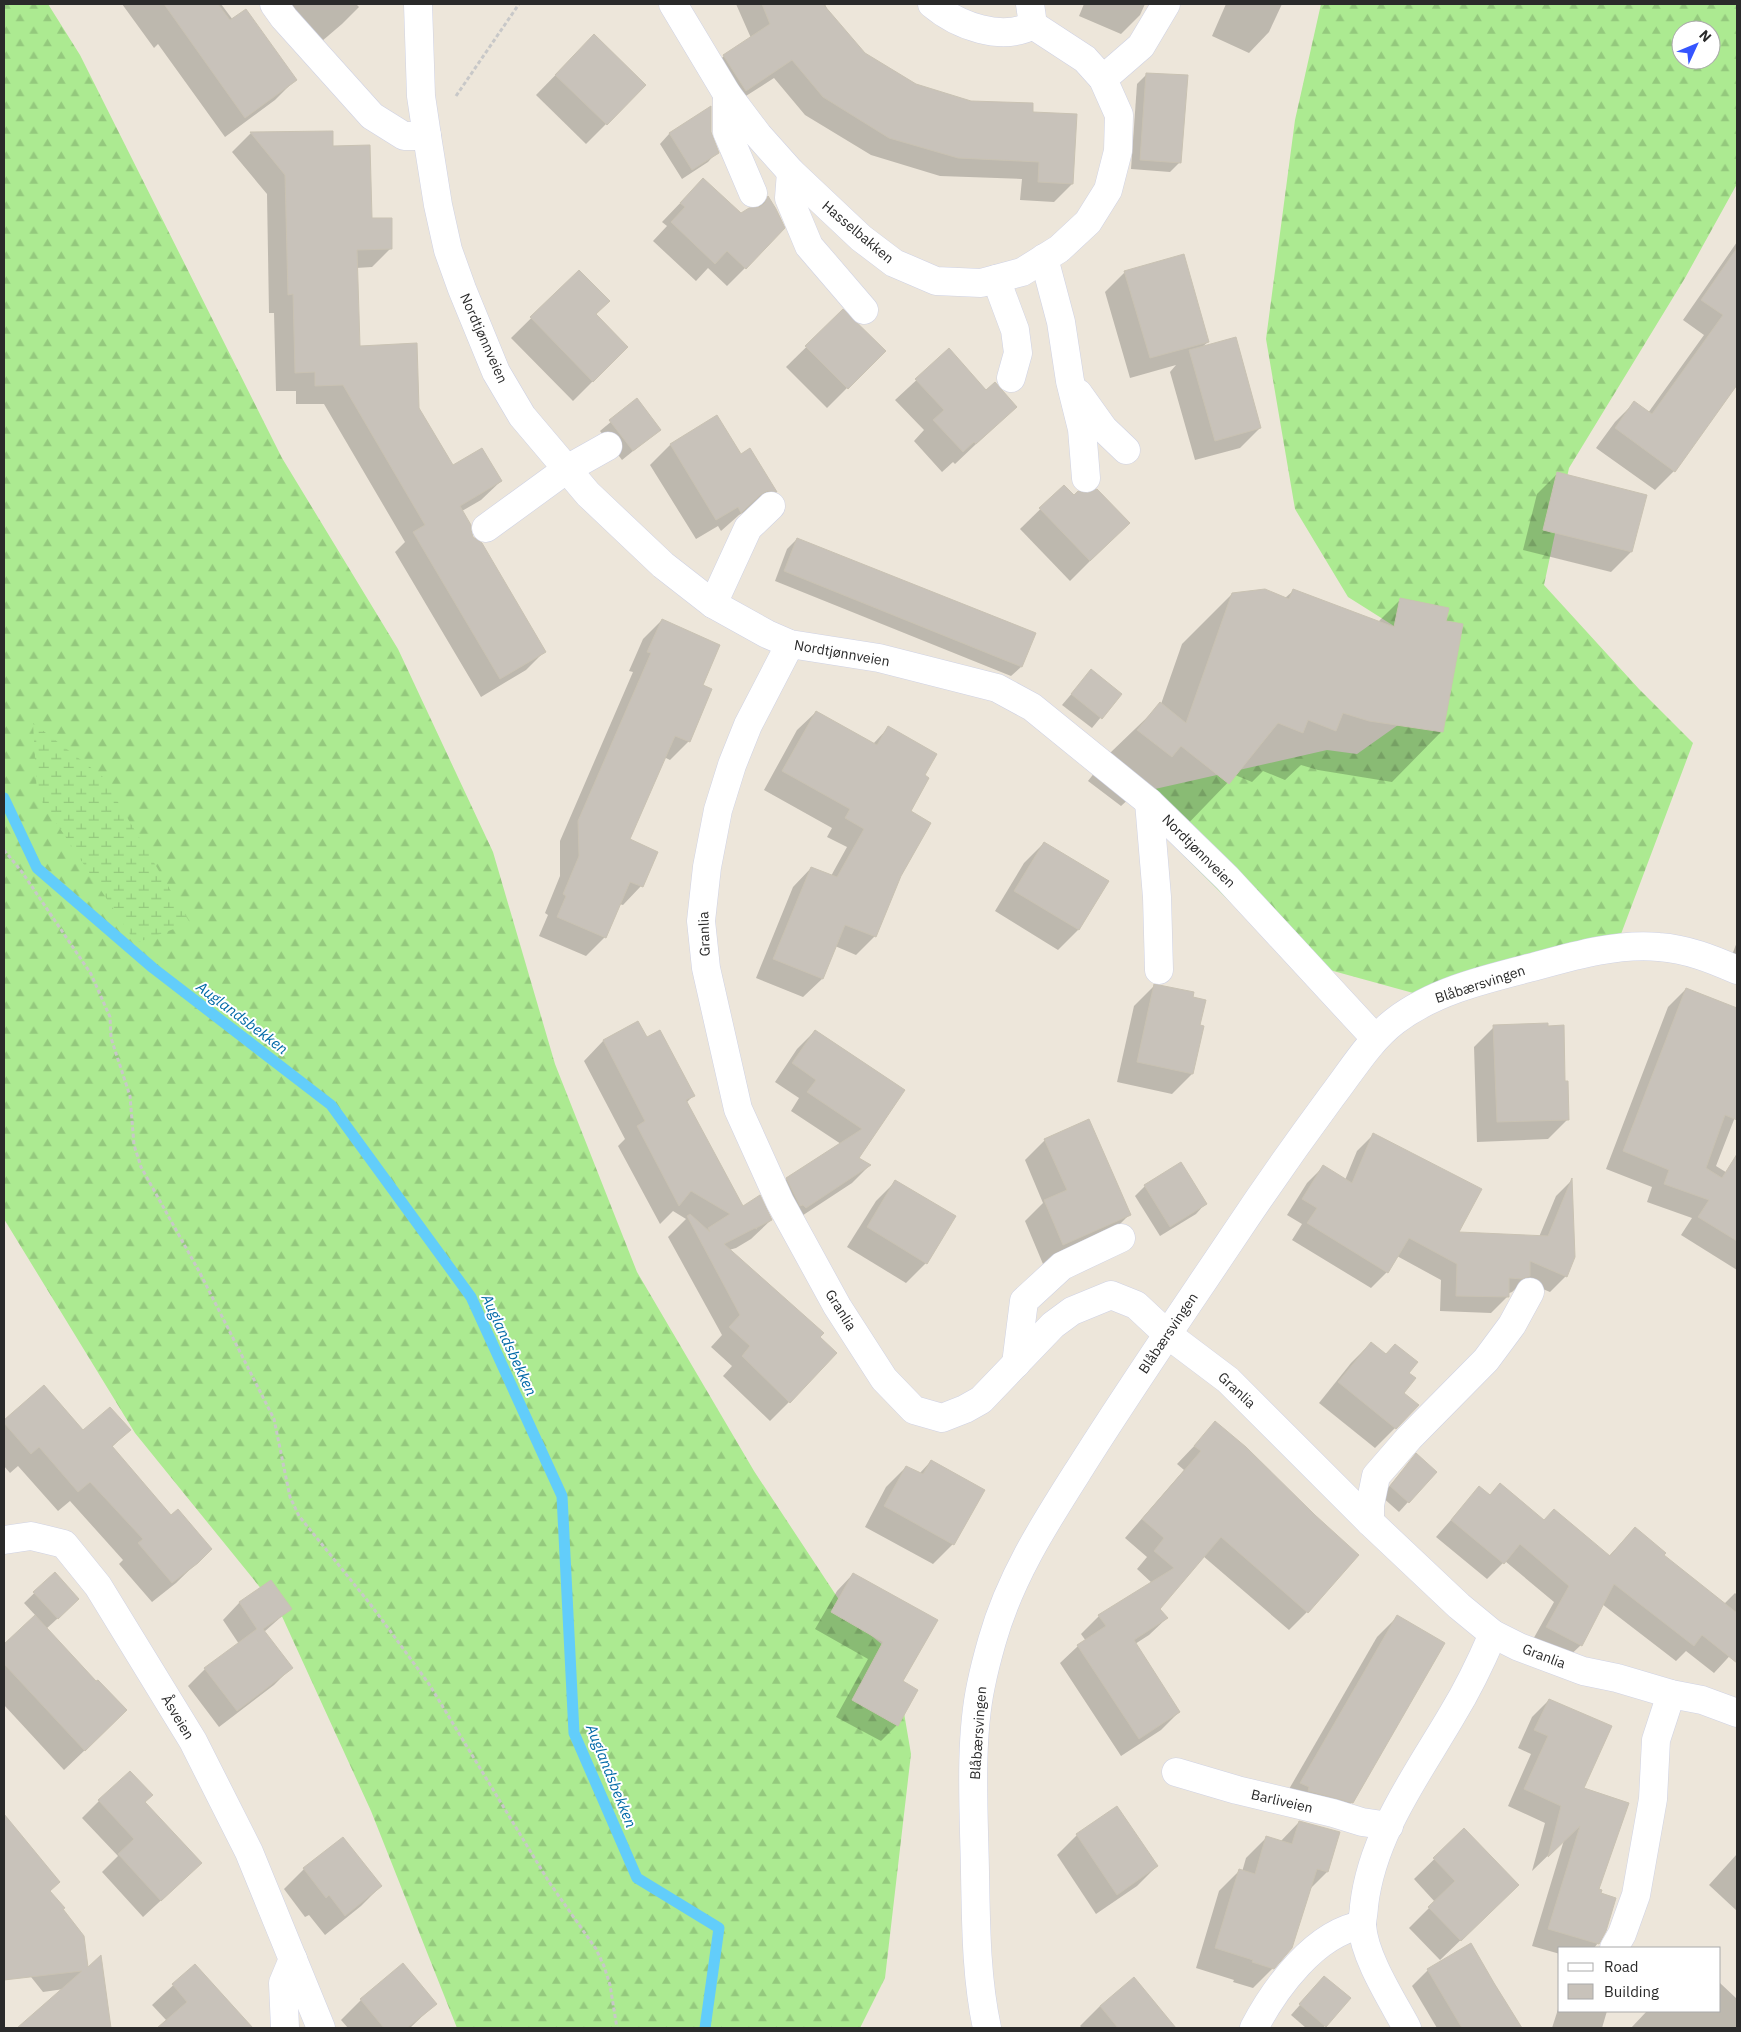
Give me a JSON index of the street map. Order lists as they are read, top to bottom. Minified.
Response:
{"streets":{"street":["Hasselbakken","Nordtjønnveien","Granlia","Blåbærsvingen","Åsveien","Barliveien"]},"crossings":[["Nordtjønnveien","Granlia"],["Nordtjønnveien","Blåbærsvingen"],["Granlia","Blåbærsvingen"]],"water":["Auglandsbekken"],"legend":["Road","Building"],"north":"top right"}
